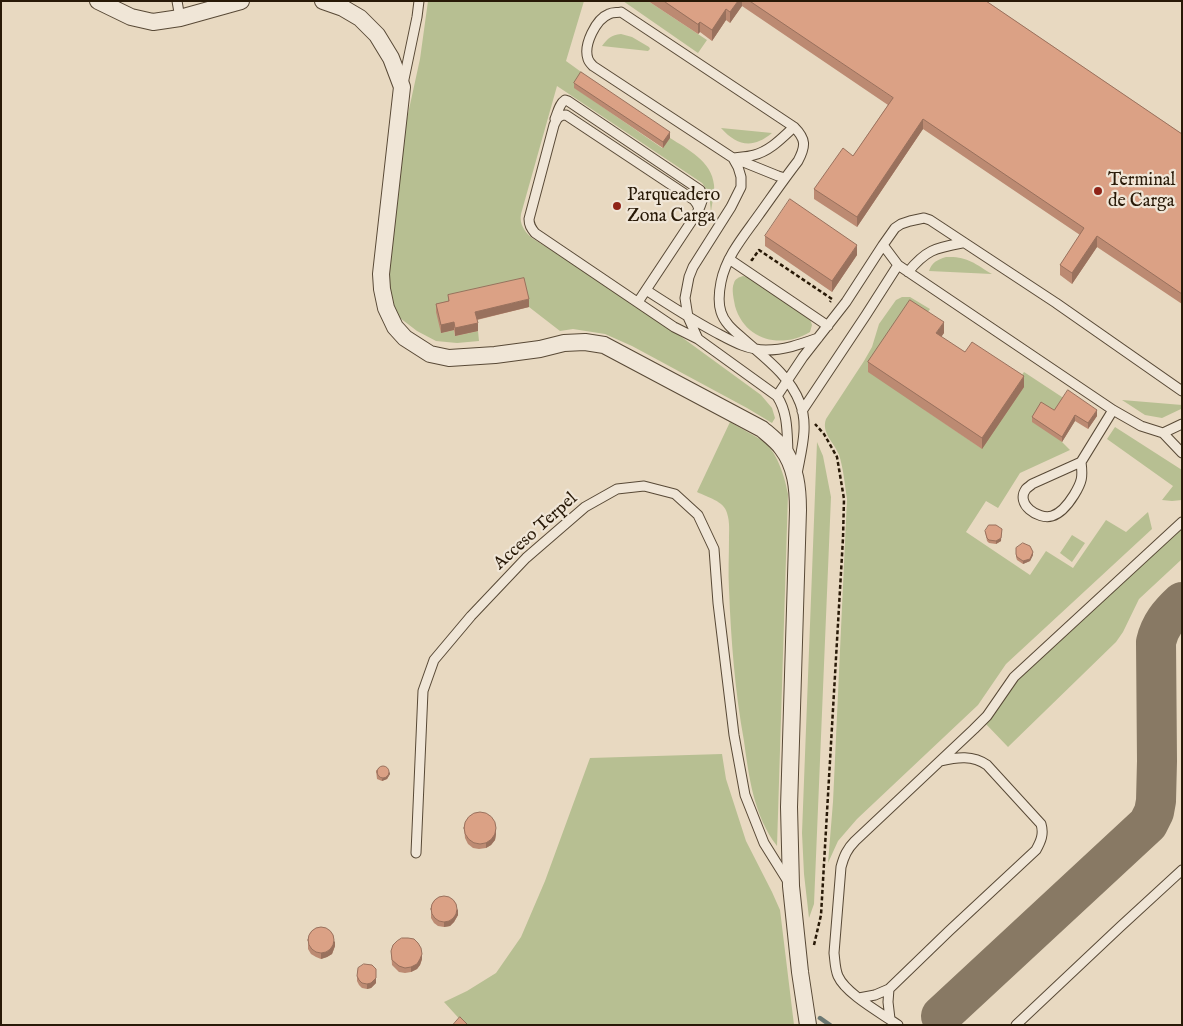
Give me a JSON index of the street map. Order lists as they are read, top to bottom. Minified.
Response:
{"streets":{"lane":["Acceso Terpel"]},"places":["Terminal de Carga","Parqueadero Zona Carga"]}
